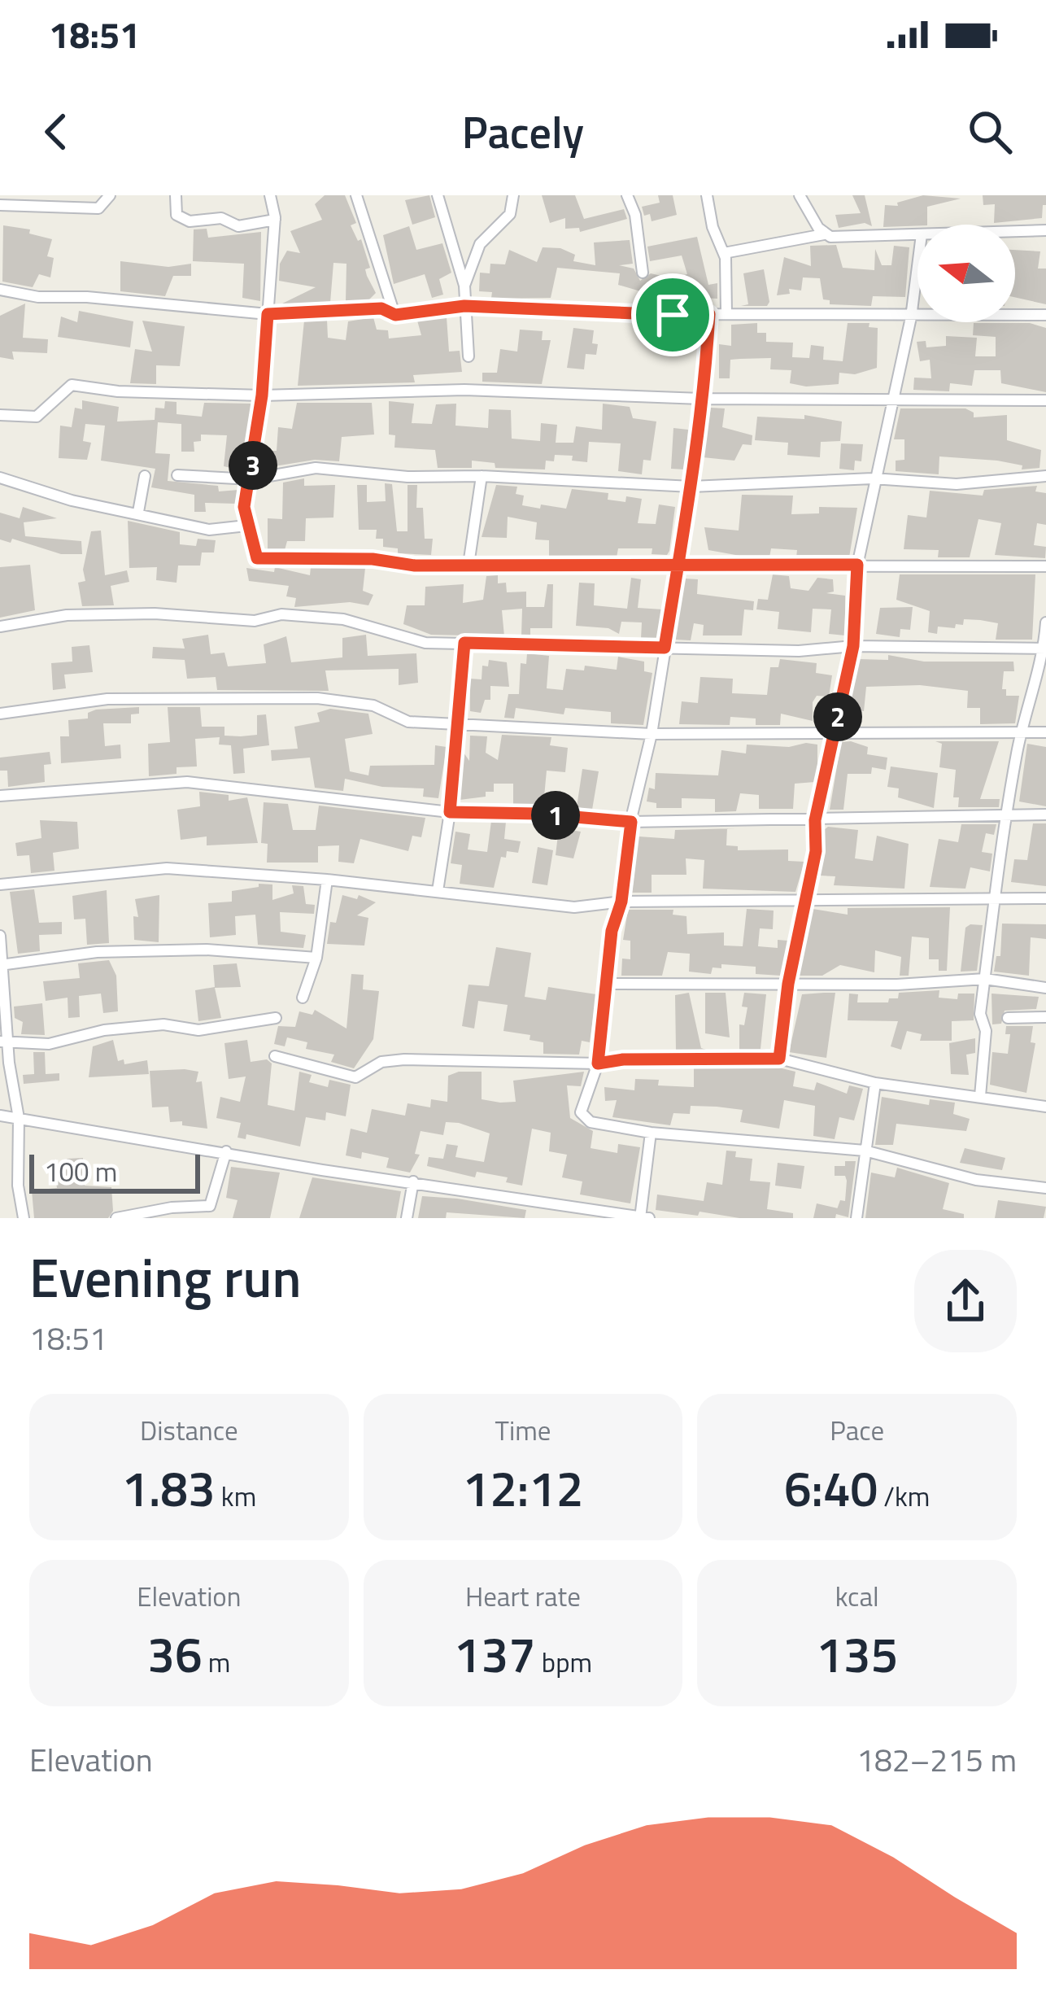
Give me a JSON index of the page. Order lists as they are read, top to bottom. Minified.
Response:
{"scale_bar":"100 m","north":"left","page":{"status":"18:51","header":"Pacely","pins":["3","2","1"],"scale":"100 m","heading":["Evening run","18:51"],"stats":[["Distance","1.83 km"],["Time","12:12"],["Pace","6:40 /km"],["Elevation","36 m"],["Heart rate","137 bpm"],["kcal","135"]],"chart":["Elevation","182–215 m"]}}
